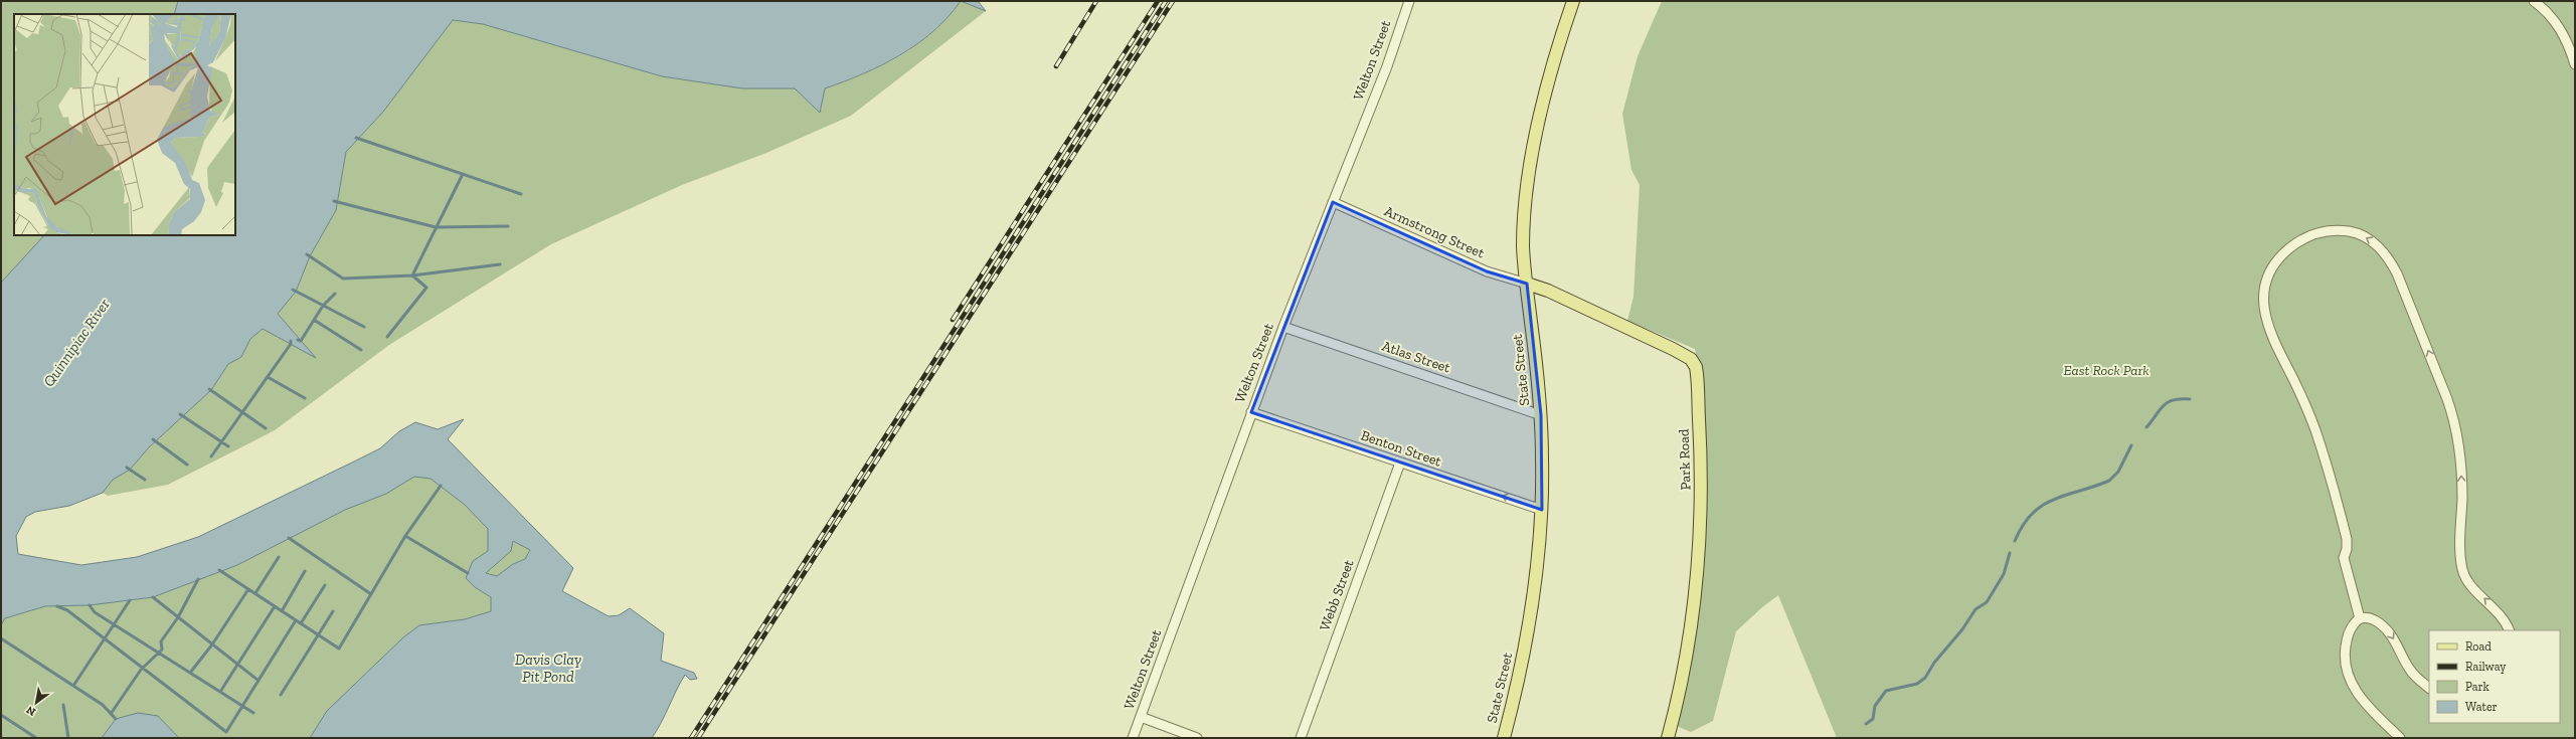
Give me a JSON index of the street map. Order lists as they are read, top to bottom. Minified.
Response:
{"streets":{"main road":["State Street","Park Road"],"street":["Welton Street","Armstrong Street","Atlas Street","Benton Street","Webb Street"]},"crossings":[["Welton Street","Armstrong Street"],["Welton Street","Atlas Street"],["Welton Street","Benton Street"],["Armstrong Street","State Street"],["Armstrong Street","Park Road"],["Atlas Street","State Street"],["State Street","Benton Street"],["State Street","Park Road"],["Benton Street","Webb Street"]],"one_way":["Benton Street"],"water":["Quinnipiac River","Davis Clay Pit Pond"],"parks":["East Rock Park"],"legend":["Road","Railway","Park","Water"],"north":"bottom left"}
